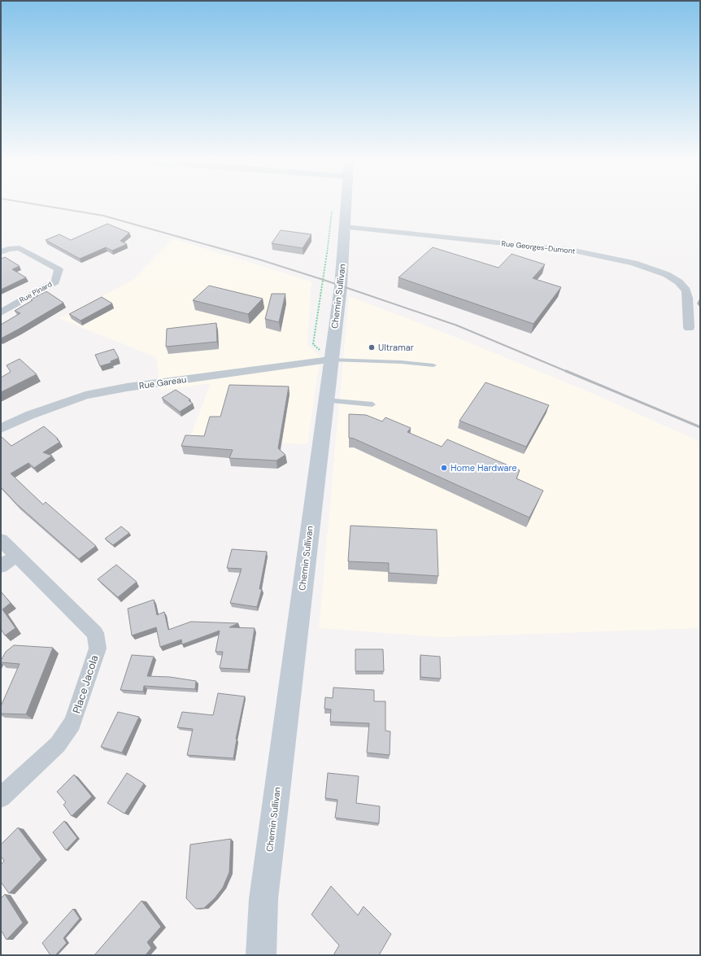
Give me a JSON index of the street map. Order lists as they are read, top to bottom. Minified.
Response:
{"streets":{"main road":["Chemin Sullivan"],"street":["Rue Georges-Dumont","Rue Pinard","Rue Gareau","Place Jacola"]},"crossings":[["Rue Georges-Dumont","Chemin Sullivan"],["Chemin Sullivan","Rue Gareau"]],"places":["Ultramar","Home Hardware"]}
